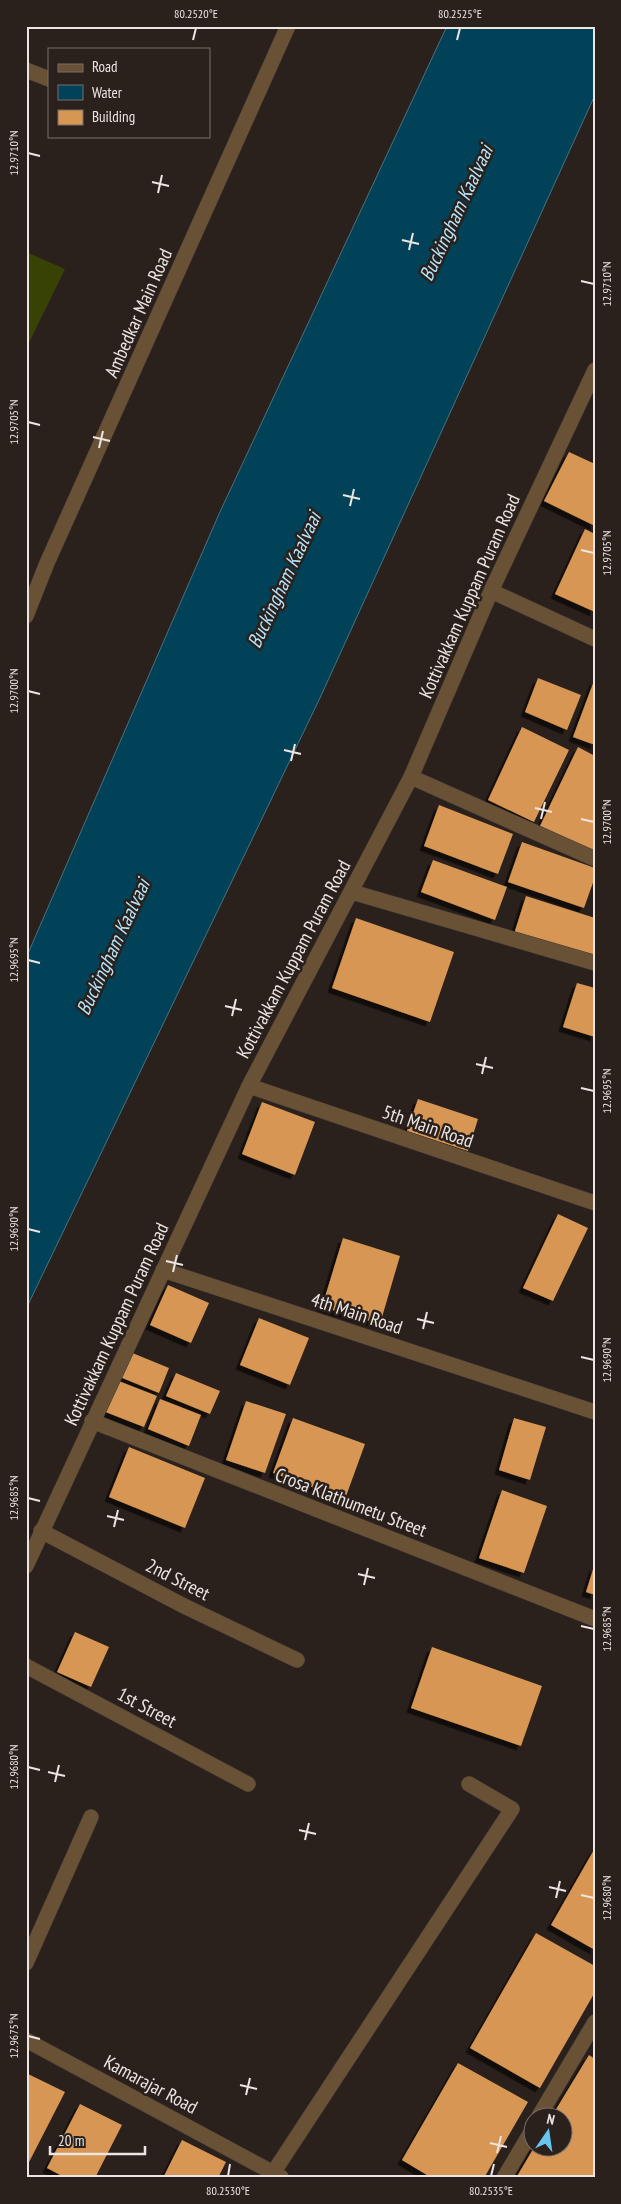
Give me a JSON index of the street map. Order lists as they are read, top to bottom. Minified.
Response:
{"streets":{"street":["Ambedkar Main Road","Kottivakkam Kuppam Puram Road","5th Main Road","4th Main Road","Crosa Klathumetu Street","2nd Street","1st Street","Kamarajar Road"]},"crossings":[["Kottivakkam Kuppam Puram Road","5th Main Road"],["Kottivakkam Kuppam Puram Road","4th Main Road"],["Kottivakkam Kuppam Puram Road","Crosa Klathumetu Street"],["Kottivakkam Kuppam Puram Road","2nd Street"]],"water":["Buckingham Kaalvaai"],"legend":["Road","Water","Building"],"scale_bar":"20 m","north":"top","coordinates":["80.2520°E","80.2525°E","12.9710°N","12.9705°N","12.9700°N","12.9695°N","12.9690°N","12.9685°N","12.9680°N","12.9675°N","80.2530°E","80.2535°E"]}
